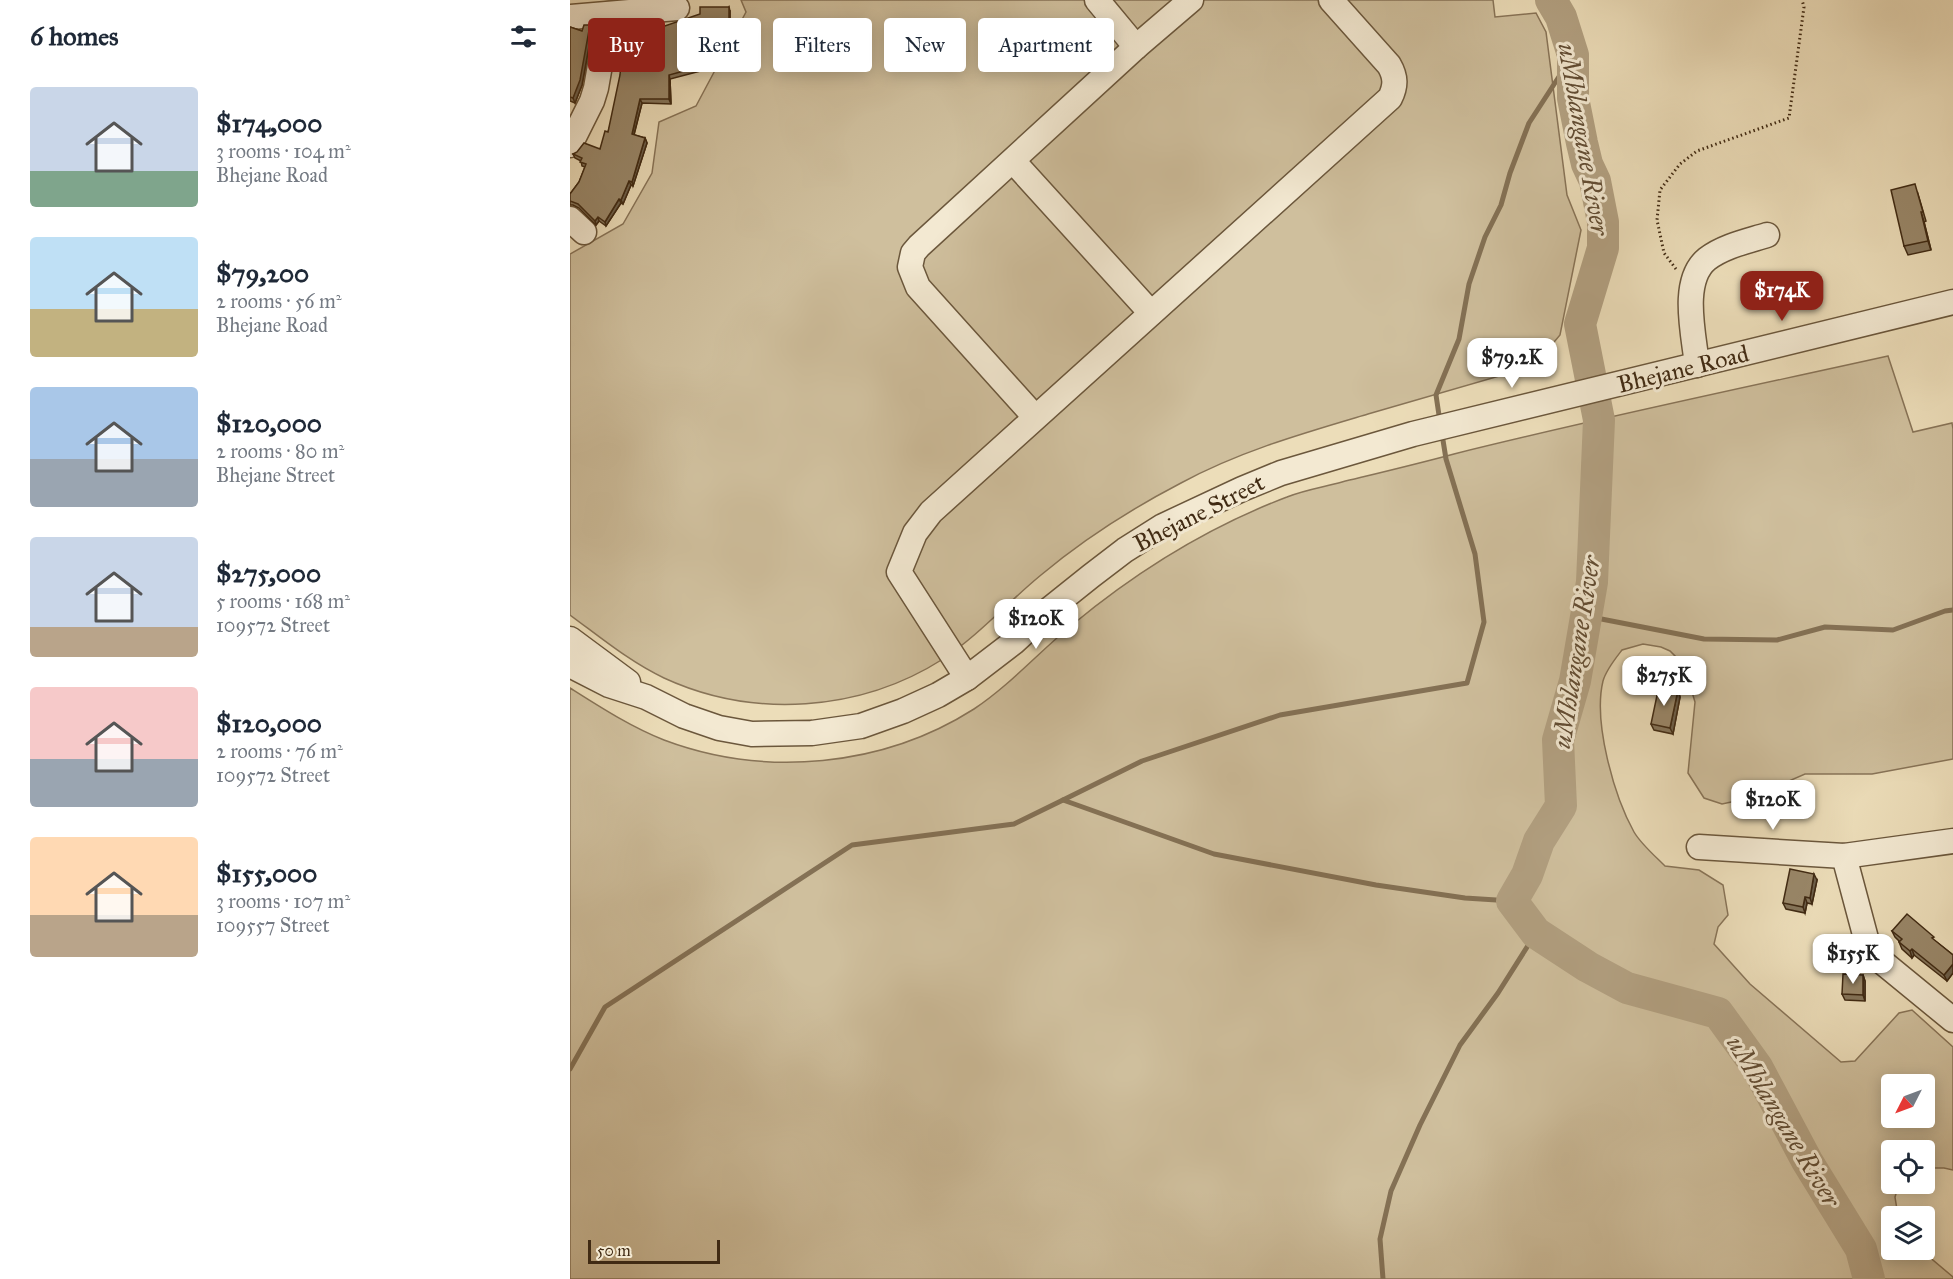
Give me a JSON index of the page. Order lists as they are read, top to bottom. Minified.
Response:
{"streets":{"street":["Bhejane Road","Bhejane Street"]},"crossings":[["Bhejane Road","Bhejane Street"]],"water":["uMhlangane River"],"scale_bar":"50 m","north":"bottom left","page":{"heading":"6 homes","chip":["Buy","Rent","Filters","New","Apartment"],"list":[{"name":"$174,000","note":"3 rooms · 104 m² · Bhejane Road"},{"name":"$79,200","note":"2 rooms · 56 m² · Bhejane Road"},{"name":"$120,000","note":"2 rooms · 80 m² · Bhejane Street"},{"name":"$275,000","note":"5 rooms · 168 m² · 109572 Street"},{"name":"$120,000","note":"2 rooms · 76 m² · 109572 Street"},{"name":"$155,000","note":"3 rooms · 107 m² · 109557 Street"}],"price":["$174K","$79.2K","$120K","$275K","$120K","$155K"],"scale":"50 m"}}
